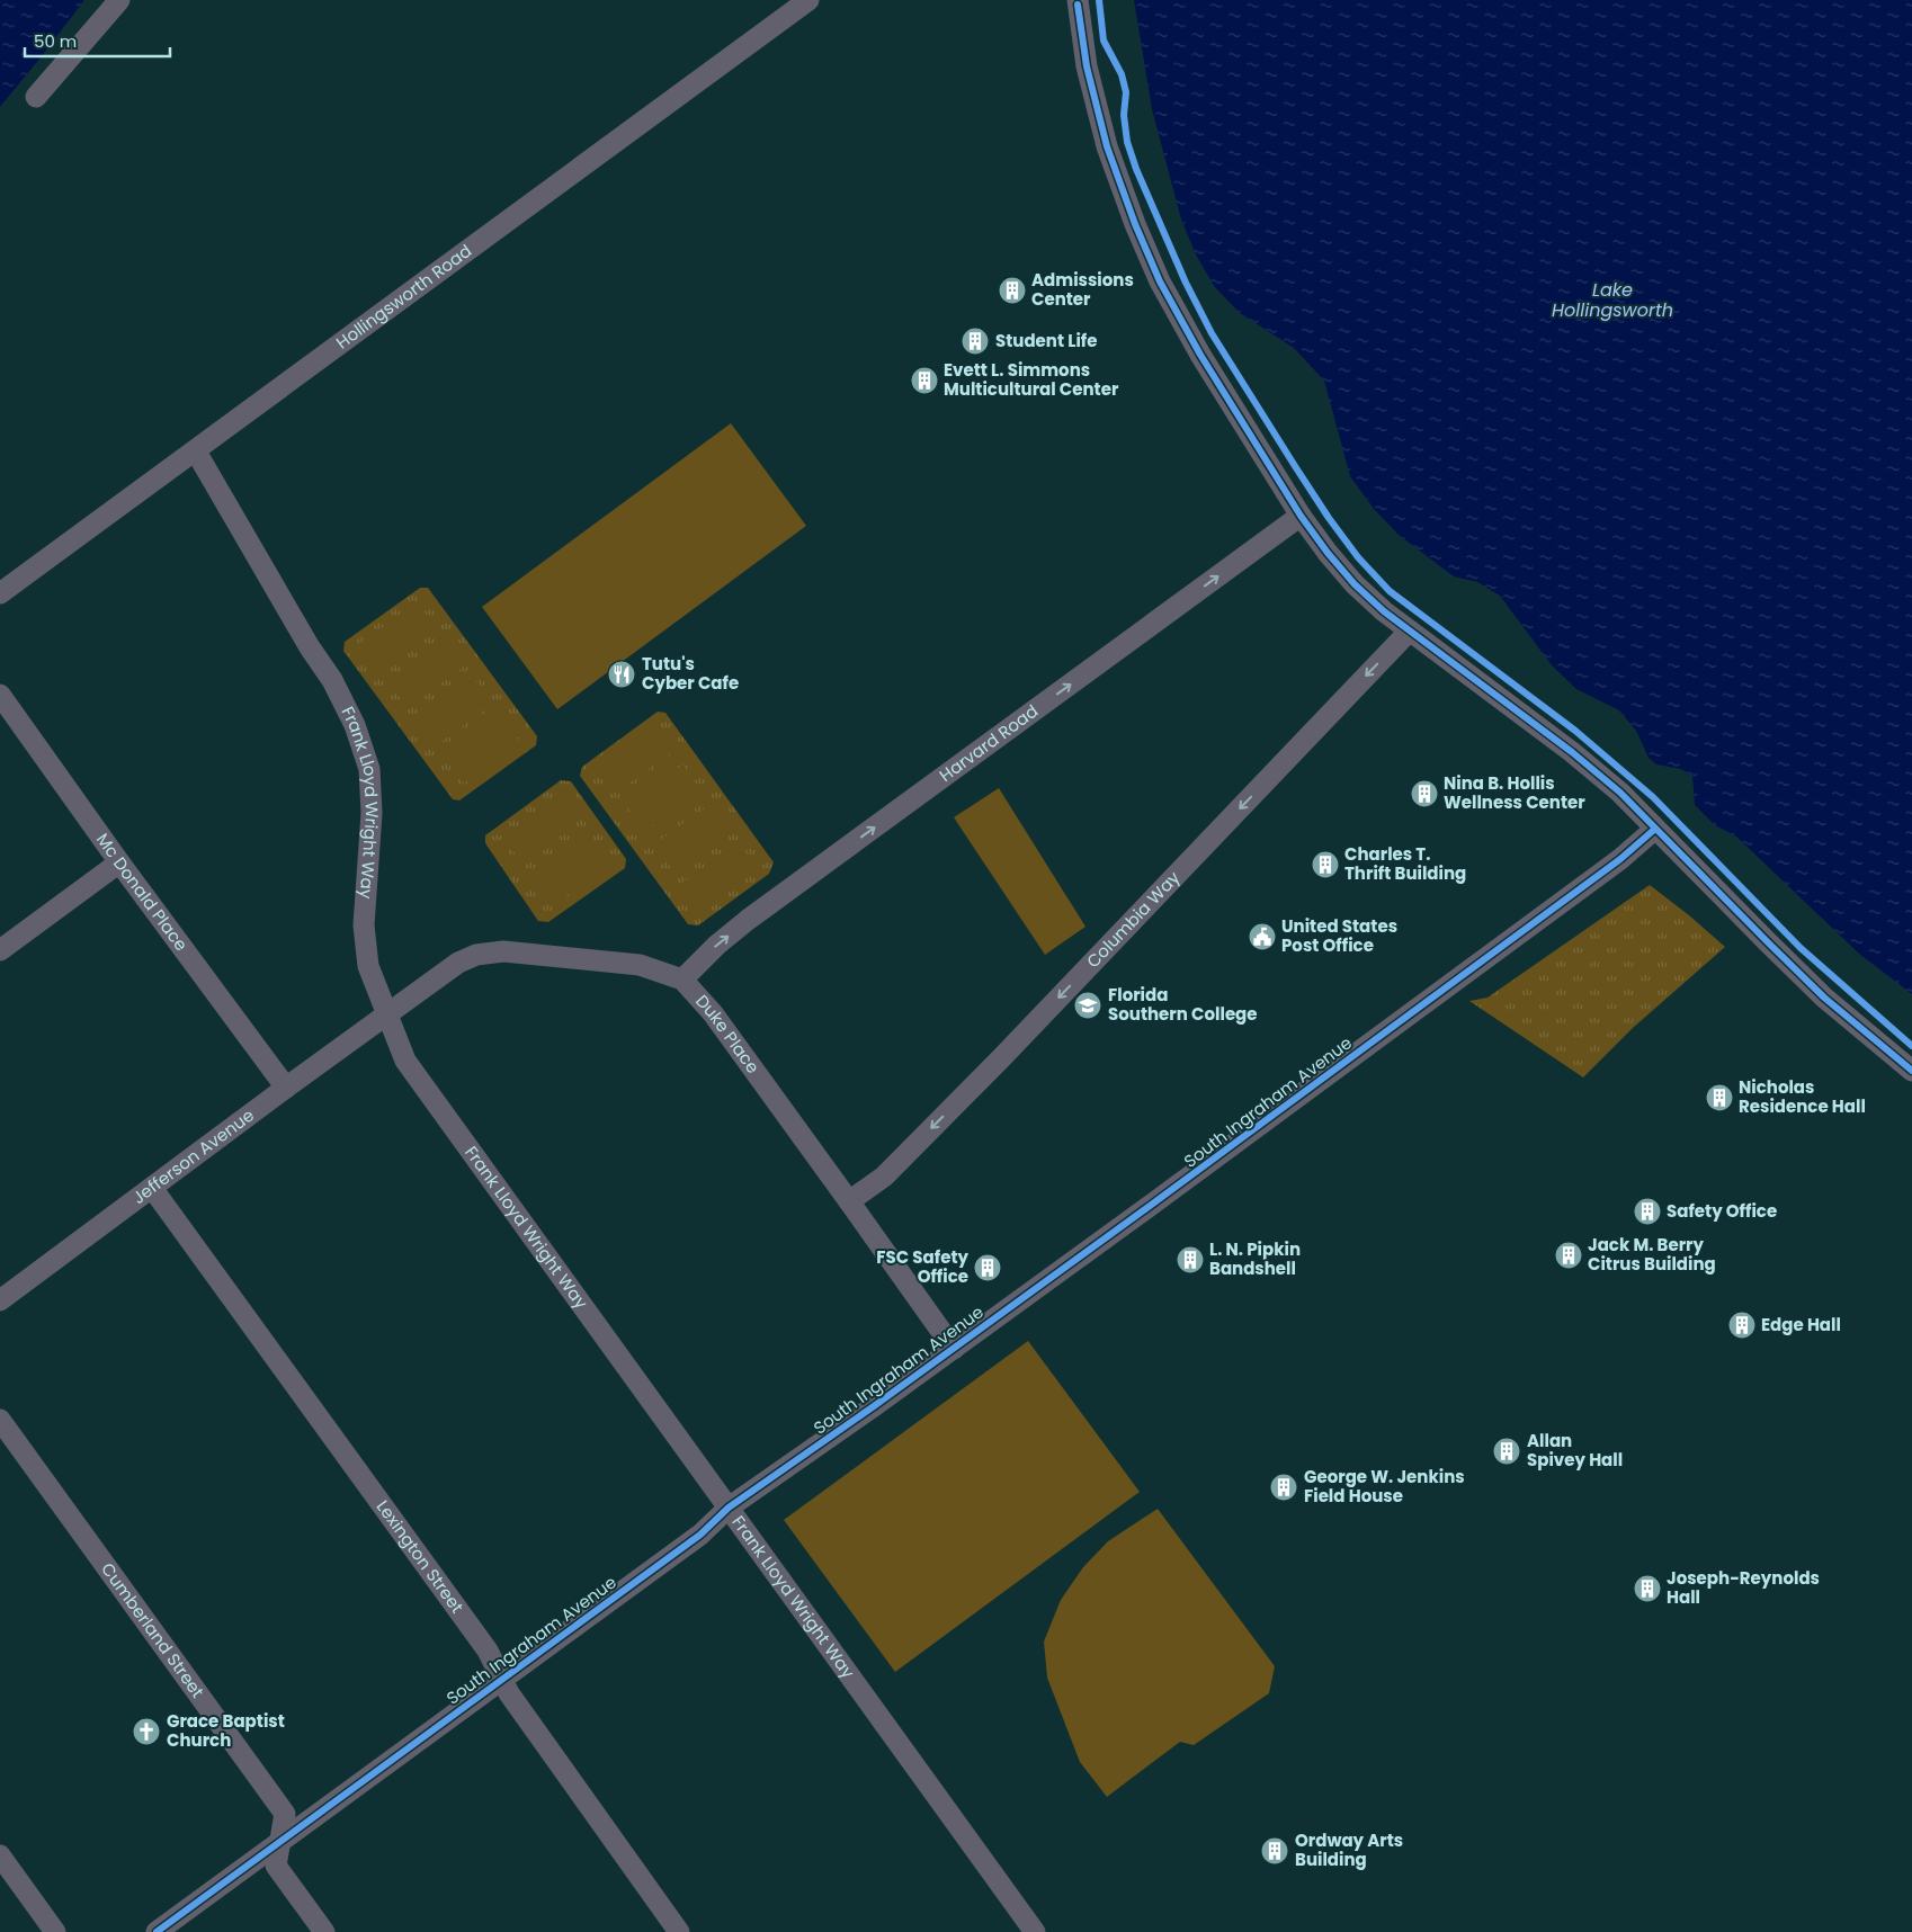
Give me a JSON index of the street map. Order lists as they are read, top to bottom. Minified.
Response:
{"streets":{"street":["Hollingsworth Road","Harvard Road","Frank Lloyd Wright Way","Mc Donald Place","Columbia Way","Duke Place","South Ingraham Avenue","Jefferson Avenue","Lexington Street","Cumberland Street"]},"crossings":[["Hollingsworth Road","Frank Lloyd Wright Way"],["Harvard Road","Duke Place"],["Frank Lloyd Wright Way","Duke Place"],["Frank Lloyd Wright Way","South Ingraham Avenue"],["Frank Lloyd Wright Way","Jefferson Avenue"],["Mc Donald Place","Jefferson Avenue"],["Columbia Way","Duke Place"],["Duke Place","South Ingraham Avenue"],["Duke Place","Jefferson Avenue"],["South Ingraham Avenue","Lexington Street"],["South Ingraham Avenue","Cumberland Street"],["Jefferson Avenue","Lexington Street"]],"one_way":["Harvard Road","Columbia Way"],"water":["Lake Hollingsworth"],"places":{"building":["Admissions Center","Student Life","Evett L. Simmons Multicultural Center","Nina B. Hollis Wellness Center","Charles T. Thrift Building","Nicholas Residence Hall","Safety Office","Jack M. Berry Citrus Building","L. N. Pipkin Bandshell","FSC Safety Office","Edge Hall","Allan Spivey Hall","George W. Jenkins Field House","Joseph-Reynolds Hall","Ordway Arts Building"],"restaurant":["Tutu's Cyber Cafe"],"public building":["United States Post Office"],"school or university":["Florida Southern College"],"church":["Grace Baptist Church"]},"scale_bar":"50 m"}
